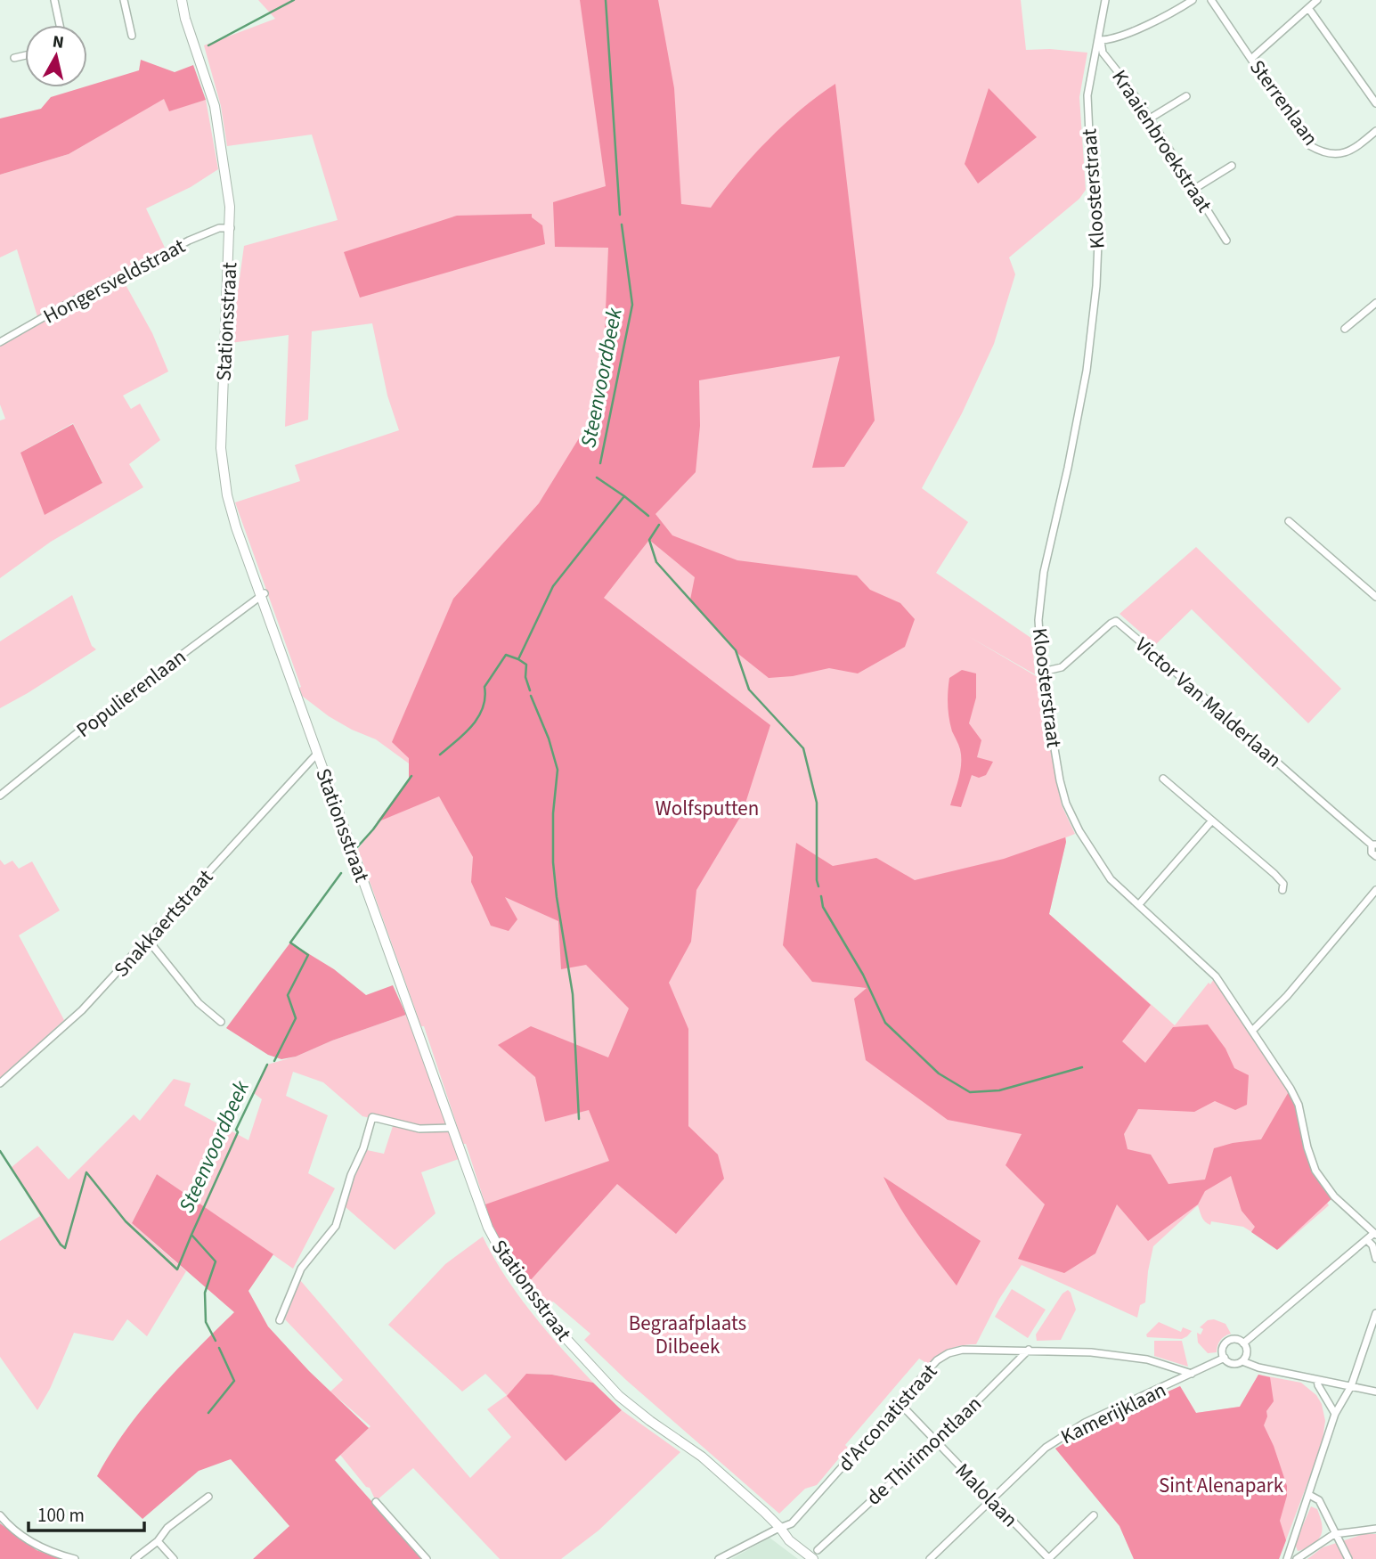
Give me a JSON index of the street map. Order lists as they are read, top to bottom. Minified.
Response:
{"streets":{"street":["Sterrenlaan","Kraaienbroekstraat","Kloosterstraat","Hongersveldstraat","Stationsstraat","Populierenlaan","Victor Van Malderlaan","Snakkaertstraat","Kamerijklaan","d'Arconatistraat","de Thirimontlaan","Malolaan"]},"crossings":[["Kraaienbroekstraat","Kloosterstraat"],["Kloosterstraat","Victor Van Malderlaan"],["Kloosterstraat","Kamerijklaan"],["Hongersveldstraat","Stationsstraat"],["Stationsstraat","Populierenlaan"],["Stationsstraat","Snakkaertstraat"],["Stationsstraat","d'Arconatistraat"],["Stationsstraat","de Thirimontlaan"],["Kamerijklaan","d'Arconatistraat"],["Kamerijklaan","Malolaan"],["d'Arconatistraat","de Thirimontlaan"],["d'Arconatistraat","Malolaan"],["de Thirimontlaan","Malolaan"]],"water":["Steenvoordbeek"],"parks":["Wolfsputten","Begraafplaats Dilbeek","Sint Alenapark"],"scale_bar":"100 m","north":"top"}
